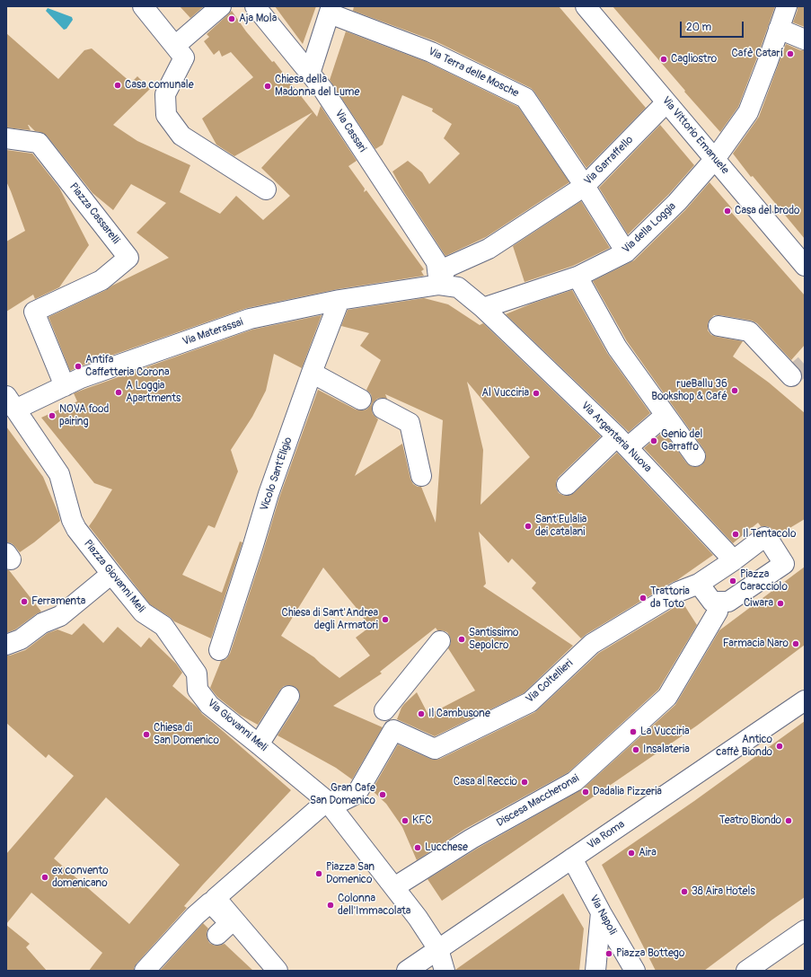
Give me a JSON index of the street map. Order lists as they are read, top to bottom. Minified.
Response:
{"streets":{"street":["Via Terra delle Mosche","Via Cassari","Via Vittorio Emanuele","Via Garraffello","Piazza Cassarelli","Via della Loggia","Via Materassai","Via Argenteria Nuova","Vicolo Sant'Eligio","Piazza Giovanni Meli","Via Coltellieri","Via Giovanni Meli","Discesa Maccheronai","Via Roma","Via Napoli"]},"crossings":[["Via Terra delle Mosche","Via Garraffello"],["Via Terra delle Mosche","Via della Loggia"],["Via Cassari","Via Garraffello"],["Via Cassari","Via Materassai"],["Via Cassari","Via Argenteria Nuova"],["Via Vittorio Emanuele","Via Garraffello"],["Via Vittorio Emanuele","Via della Loggia"],["Via Garraffello","Via Materassai"],["Via Garraffello","Via Argenteria Nuova"],["Piazza Cassarelli","Via Materassai"],["Via della Loggia","Via Argenteria Nuova"],["Via Materassai","Via Argenteria Nuova"],["Via Materassai","Vicolo Sant'Eligio"],["Via Materassai","Piazza Giovanni Meli"],["Piazza Giovanni Meli","Via Giovanni Meli"],["Via Coltellieri","Via Giovanni Meli"],["Via Roma","Via Napoli"]],"places":["Aja Mola","Cafè Catarí","Cagliostro","Casa comunale","Chiesa della Madonna del Lume","Casa del brodo","Antifa Caffetteria Corona","rueBallu 36 Bookshop & Café","A Loggia Apartments","Al Vucciria","NOVA food pairing","Genio del Garraffo","Sant'Eulalia dei catalani","Il Tentacolo","Piazza Caracciolo","Trattoria da Toto","Ferramenta","Ciwara","Chiesa di Sant'Andrea degli Armatori","Santissimo Sepolcro","Farmacia Naro","Il Cambusone","La Vucciria","Chiesa di San Domenico","Antico caffè Biondo","Insalateria","Casa al Reccio","Dadalia Pizzeria","Gran Cafe San Domenico","KFC","Teatro Biondo","Lucchese","Aira","Piazza San Domenico","ex convento domenicano","38 Aira Hotels","Colonna dell'Immacolata","Piazza Bottego"],"scale_bar":"20 m"}
